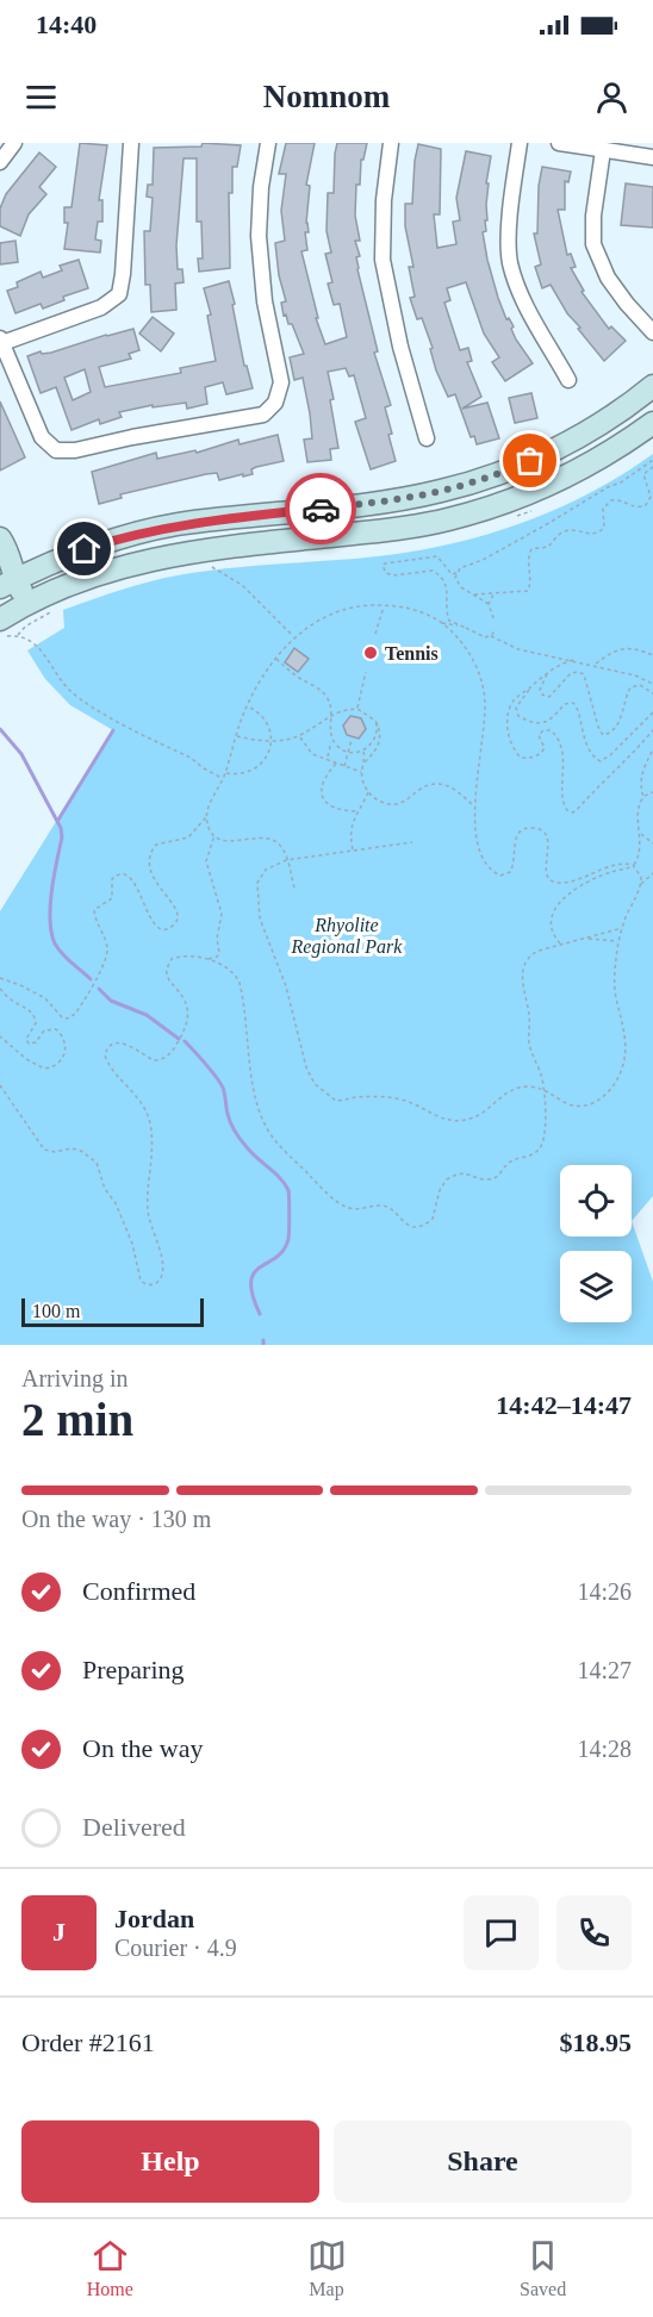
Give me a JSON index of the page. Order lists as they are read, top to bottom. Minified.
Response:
{"parks":["Rhyolite Regional Park"],"places":["Tennis"],"scale_bar":"100 m","page":{"status":"14:40","header":"Nomnom","scale":"100 m","heading":["2 min","Arriving in","14:42–14:47"],"panel":["Jordan","Courier · 4.9","Order #2161","$18.95"],"bar":"On the way · 130 m","list":[["Confirmed","14:26"],["Preparing","14:27"],["On the way","14:28"],"Delivered"],"round":"J","buttons":["Help","Share"],"tabs":["Home","Map","Saved"]}}
